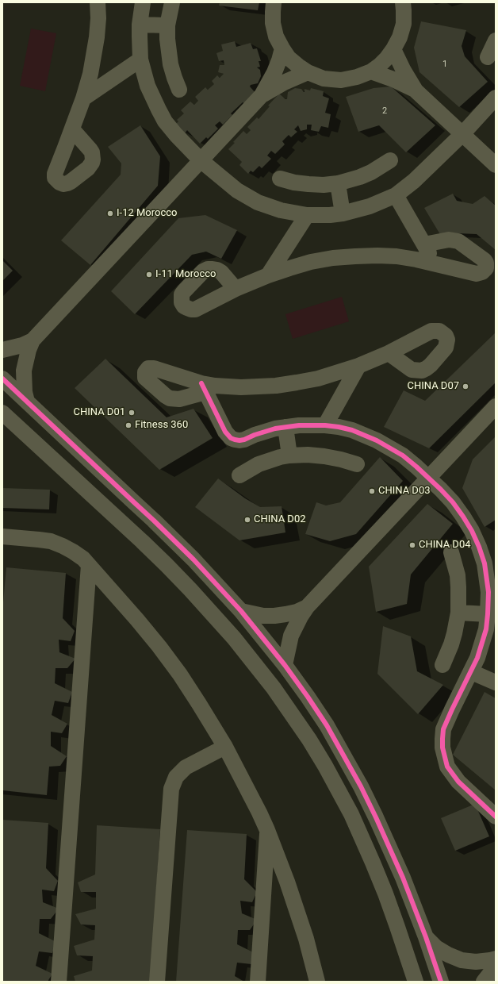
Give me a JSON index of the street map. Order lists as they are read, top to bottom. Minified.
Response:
{"places":["I-12 Morocco","I-11 Morocco","CHINA D07","CHINA D01","Fitness 360","CHINA D03","CHINA D02","CHINA D04"],"house_numbers":["1","2"]}
